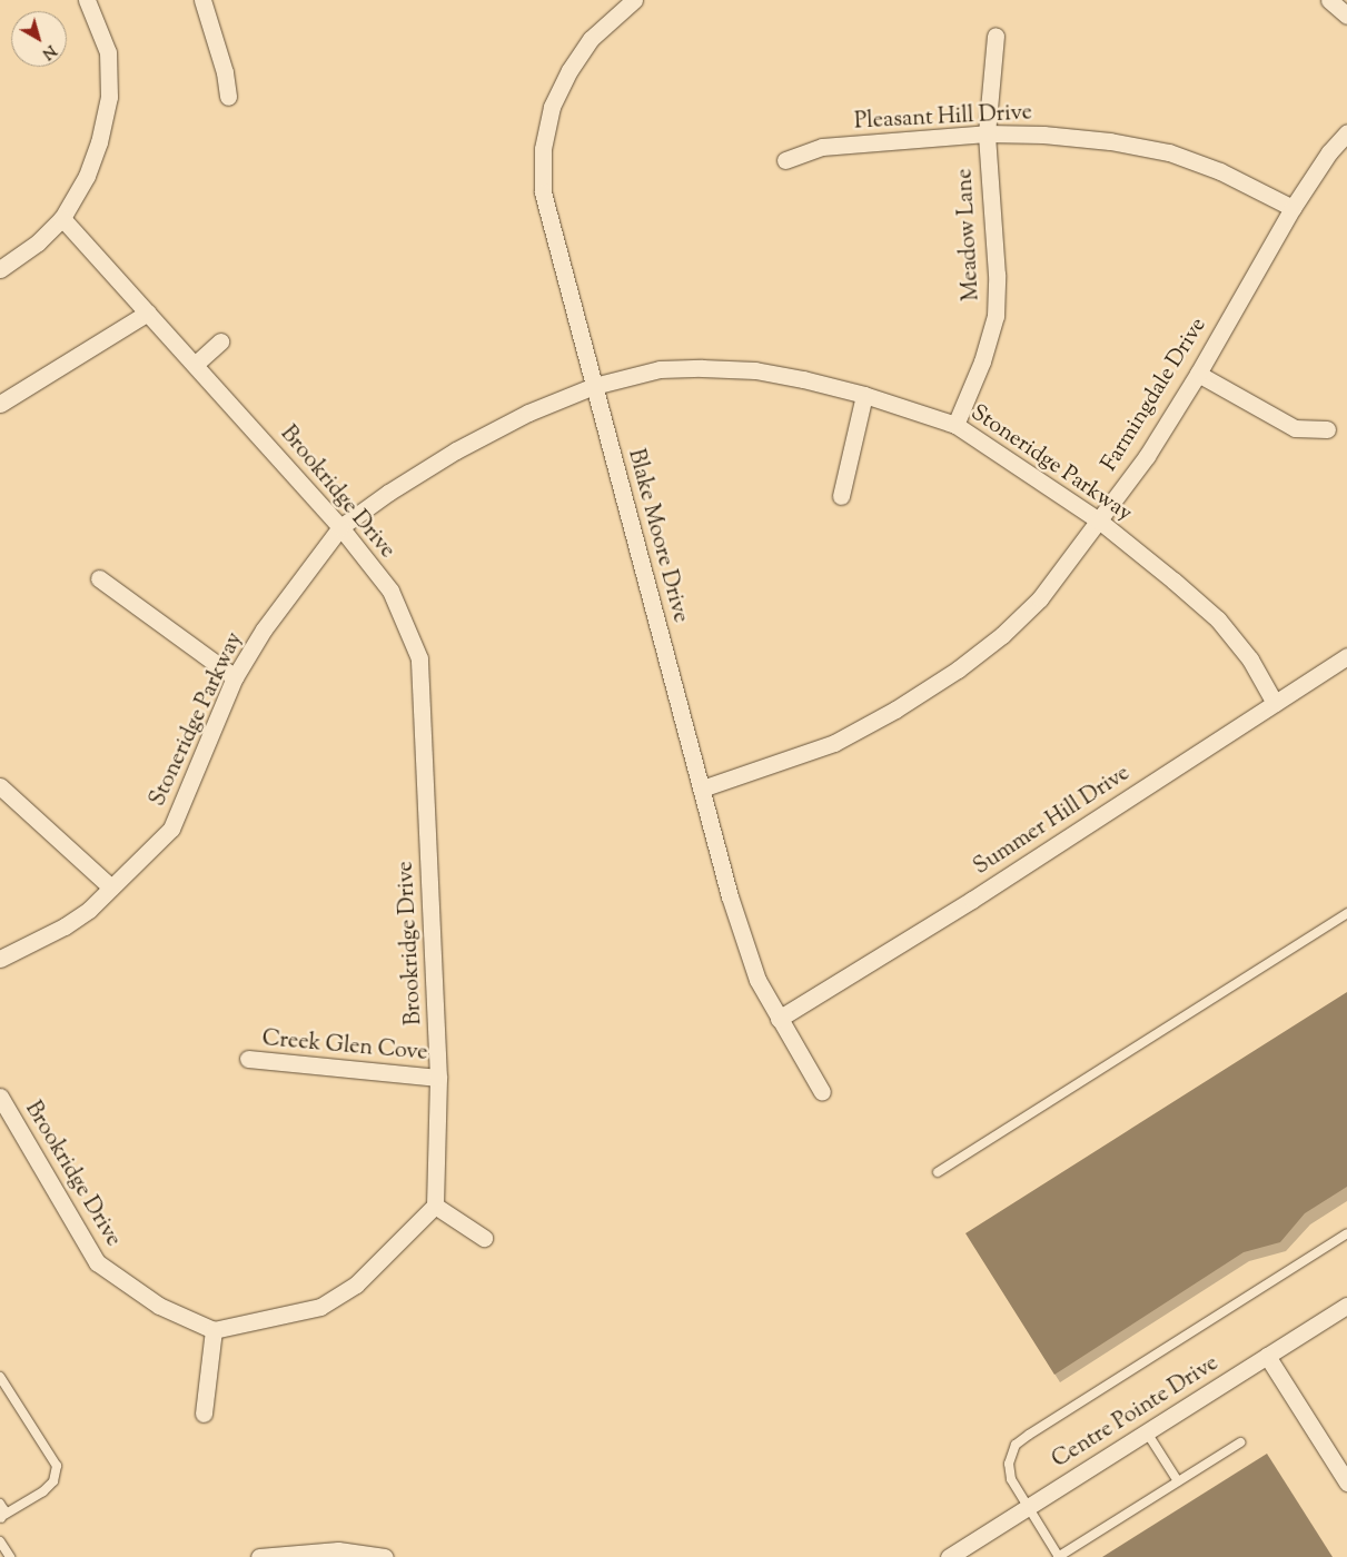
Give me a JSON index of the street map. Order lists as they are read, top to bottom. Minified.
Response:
{"streets":{"street":["Pleasant Hill Drive","Meadow Lane","Farmingdale Drive","Stoneridge Parkway","Brookridge Drive","Blake Moore Drive","Summer Hill Drive","Creek Glen Cove","Centre Pointe Drive"]},"crossings":[["Pleasant Hill Drive","Meadow Lane"],["Pleasant Hill Drive","Farmingdale Drive"],["Meadow Lane","Stoneridge Parkway"],["Farmingdale Drive","Stoneridge Parkway"],["Farmingdale Drive","Blake Moore Drive"],["Stoneridge Parkway","Brookridge Drive"],["Stoneridge Parkway","Blake Moore Drive"],["Stoneridge Parkway","Summer Hill Drive"],["Brookridge Drive","Creek Glen Cove"],["Blake Moore Drive","Summer Hill Drive"]],"north":"bottom right"}
